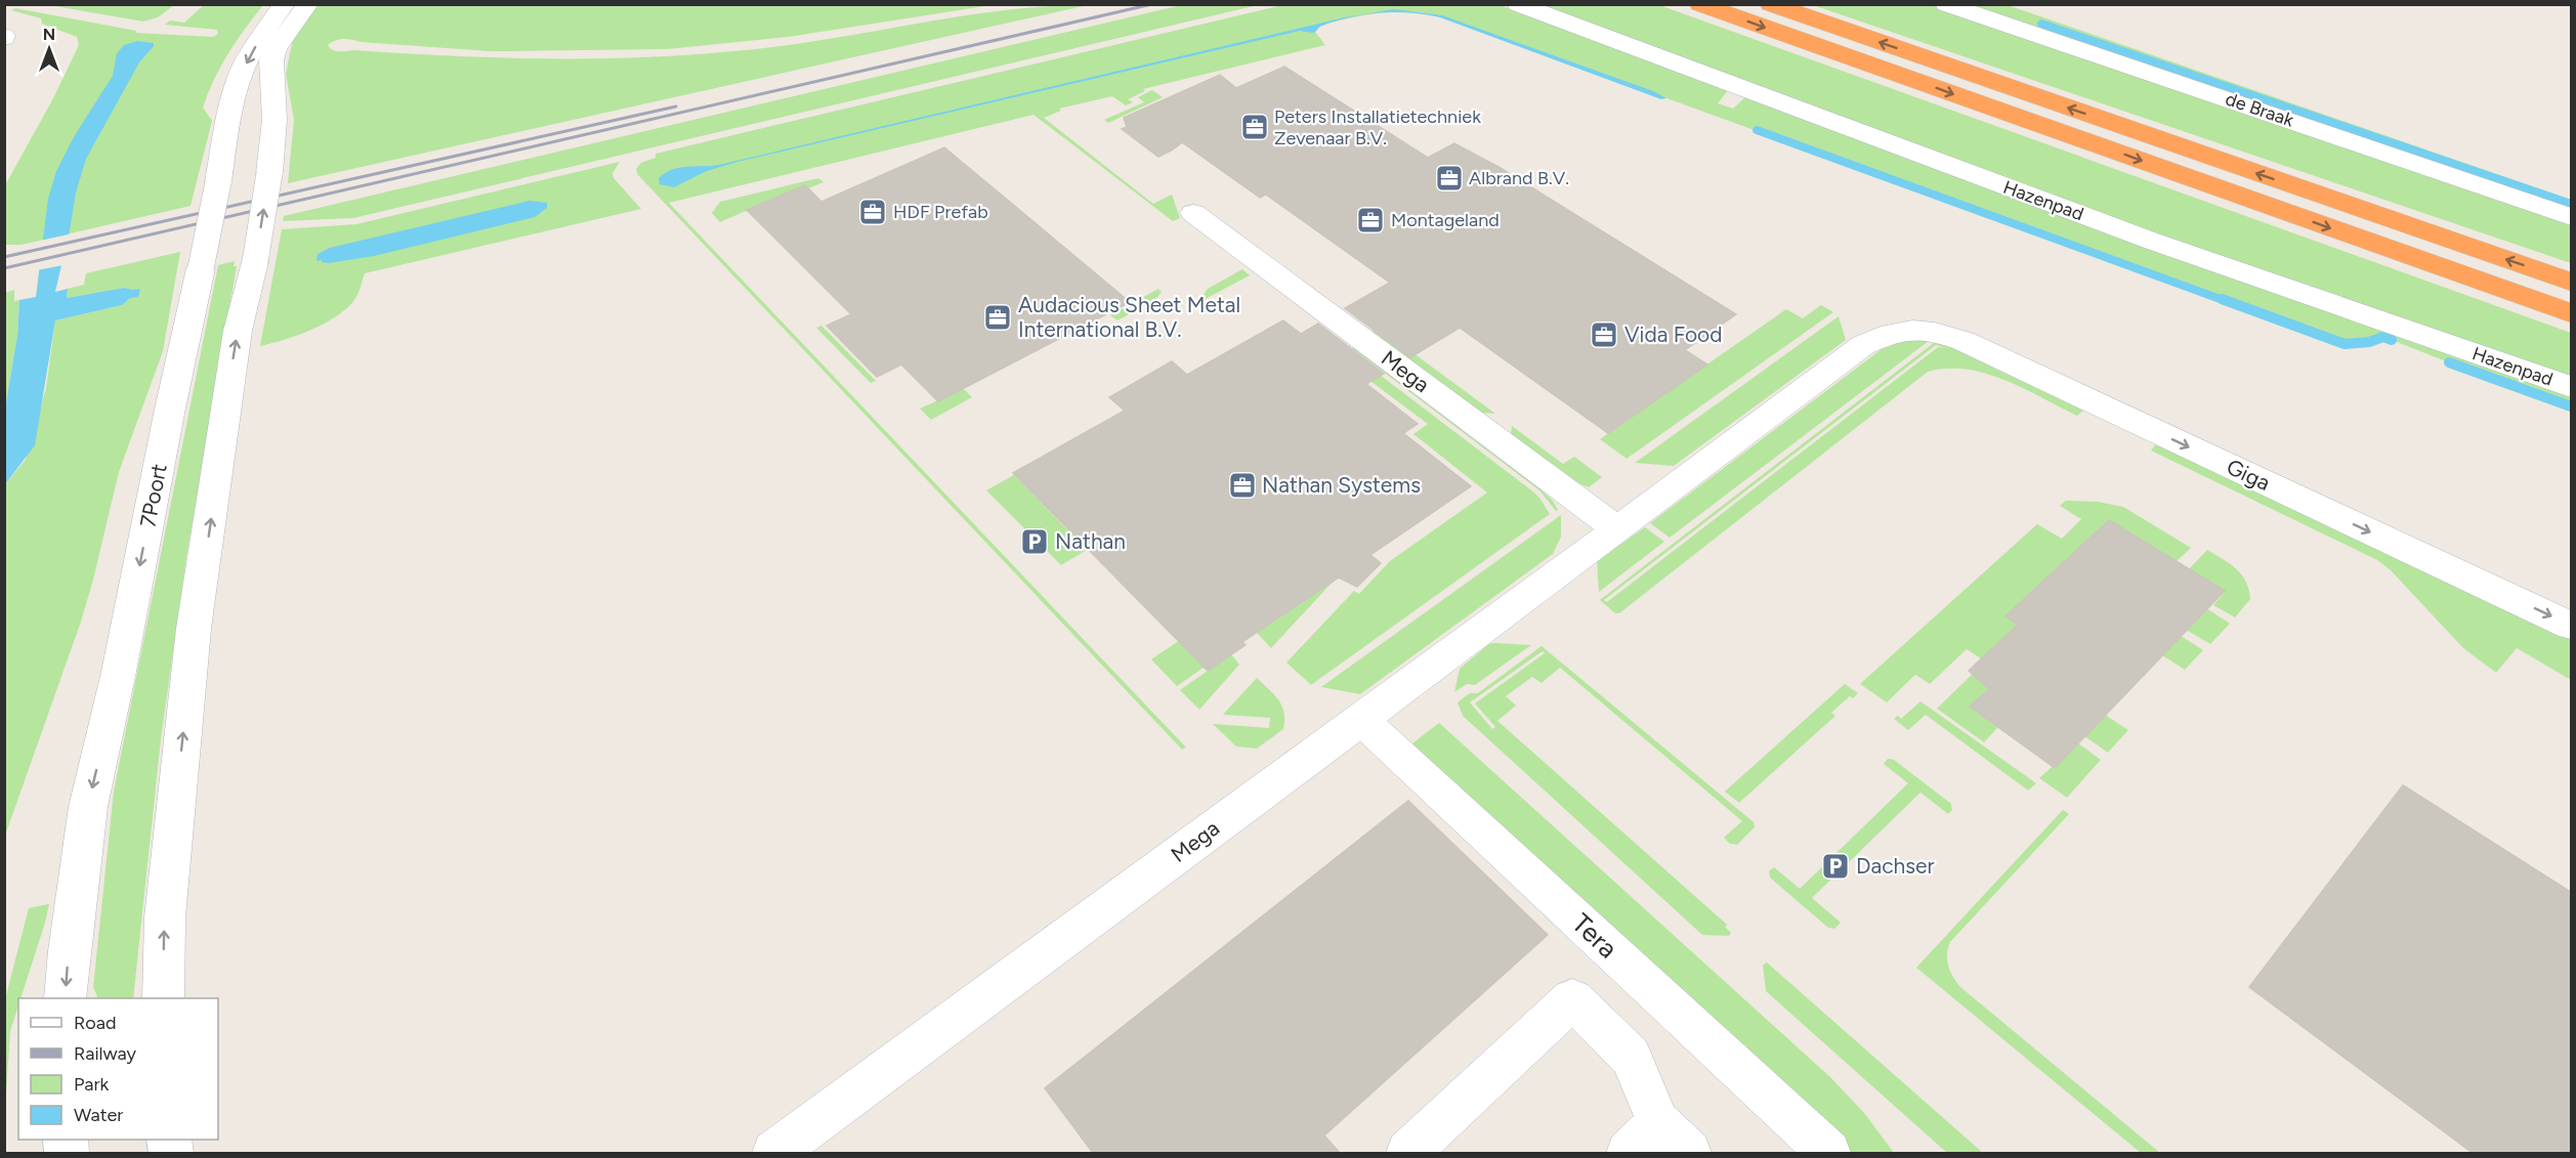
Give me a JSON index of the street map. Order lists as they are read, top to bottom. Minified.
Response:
{"streets":{"street":["de Braak","Hazenpad","Mega","Giga","7Poort","Tera"]},"crossings":[["Mega","Giga"],["Mega","Tera"]],"one_way":["Giga"],"places":{"office":["Peters Installatietechniek Zevenaar B.V.","Albrand B.V.","HDF Prefab","Montageland","Audacious Sheet Metal International B.V.","Vida Food","Nathan Systems"],"parking":["Nathan","Dachser"]},"legend":["Road","Railway","Park","Water"],"north":"top"}
